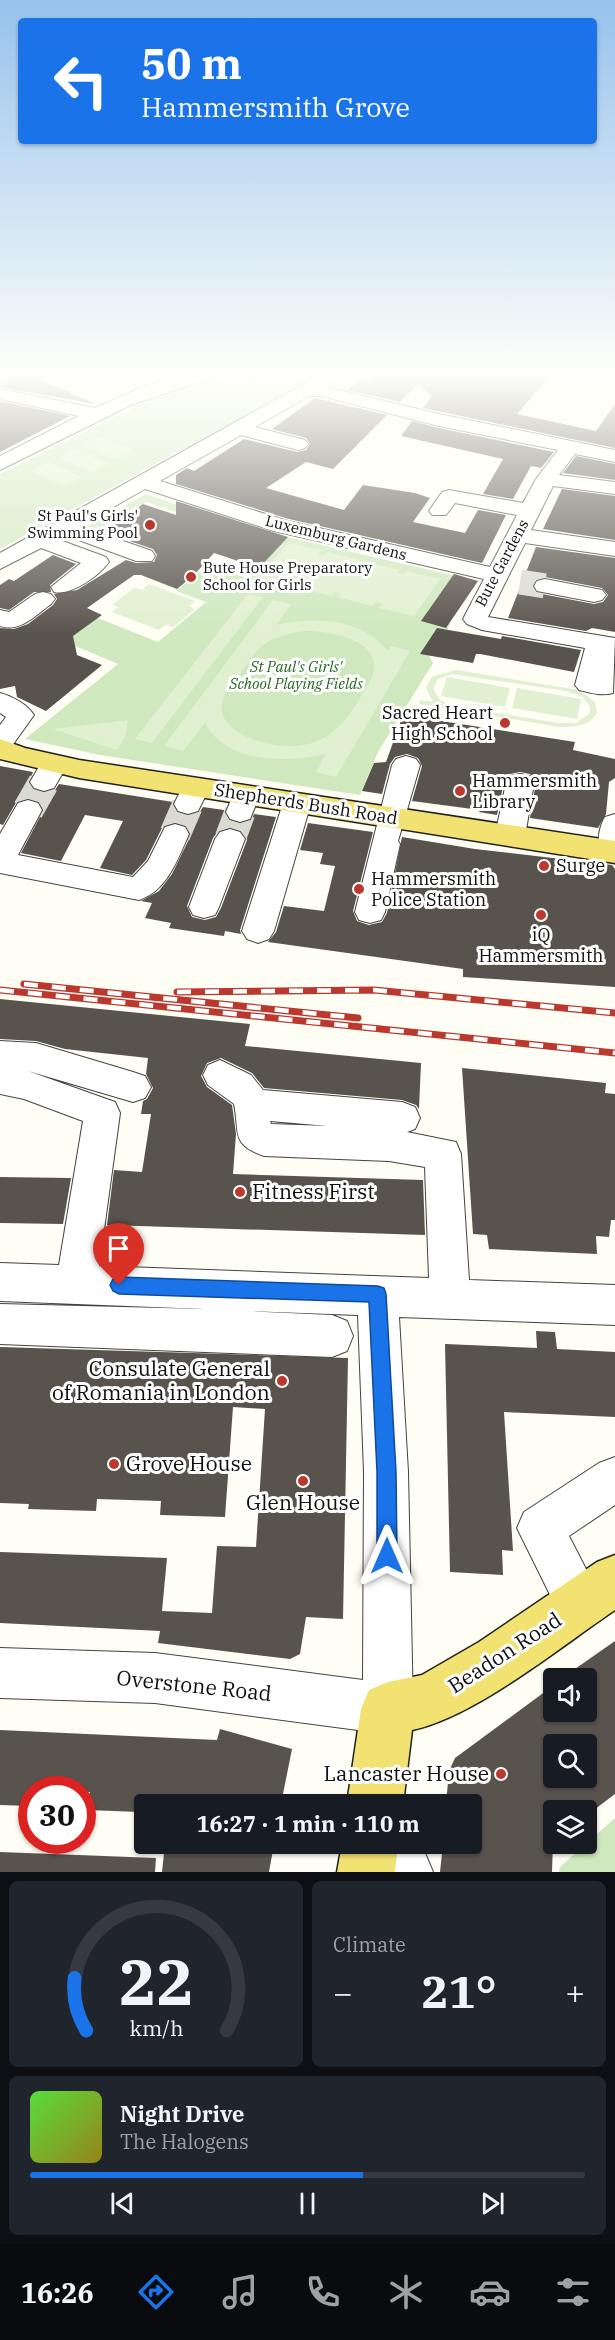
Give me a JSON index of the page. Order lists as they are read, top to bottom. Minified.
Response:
{"streets":{"main road":["Shepherds Bush Road","Beadon Road"],"street":["Luxemburg Gardens","Bute Gardens","Overstone Road"]},"crossings":[["Luxemburg Gardens","Bute Gardens"],["Beadon Road","Overstone Road"]],"parks":["St Paul's Girls' School Playing Fields"],"places":["St Paul's Girls' Swimming Pool","Bute House Preparatory School for Girls","Sacred Heart High School","Hammersmith Library","Surge","Hammersmith Police Station","iQ Hammersmith","Fitness First","Consulate General of Romania in London","Grove House","Glen House","Lancaster House"],"page":{"turn":["50 m","Hammersmith Grove"],"limit":"30","trip":"16:27 · 1 min · 110 m","tile":"Climate","heat":["−","21°","+"],"song":["Night Drive","The Halogens"],"tabs":"16:26","gauge":["22","km/h"]}}
